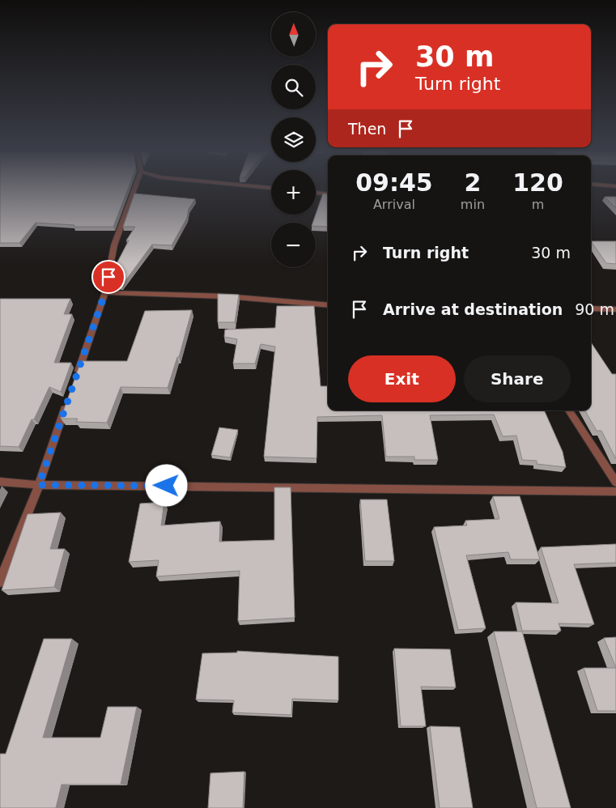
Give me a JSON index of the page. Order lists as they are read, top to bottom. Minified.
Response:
{"north":"top","page":{"map_buttons":["+","−"],"turn":["30 m","Turn right"],"then":"Then","eta":["09:45","Arrival","2","min","120","m"],"list":[{"name":"Turn right","value":"30 m"},{"name":"Arrive at destination","value":"90 m"}],"buttons":["Exit","Share"]}}
